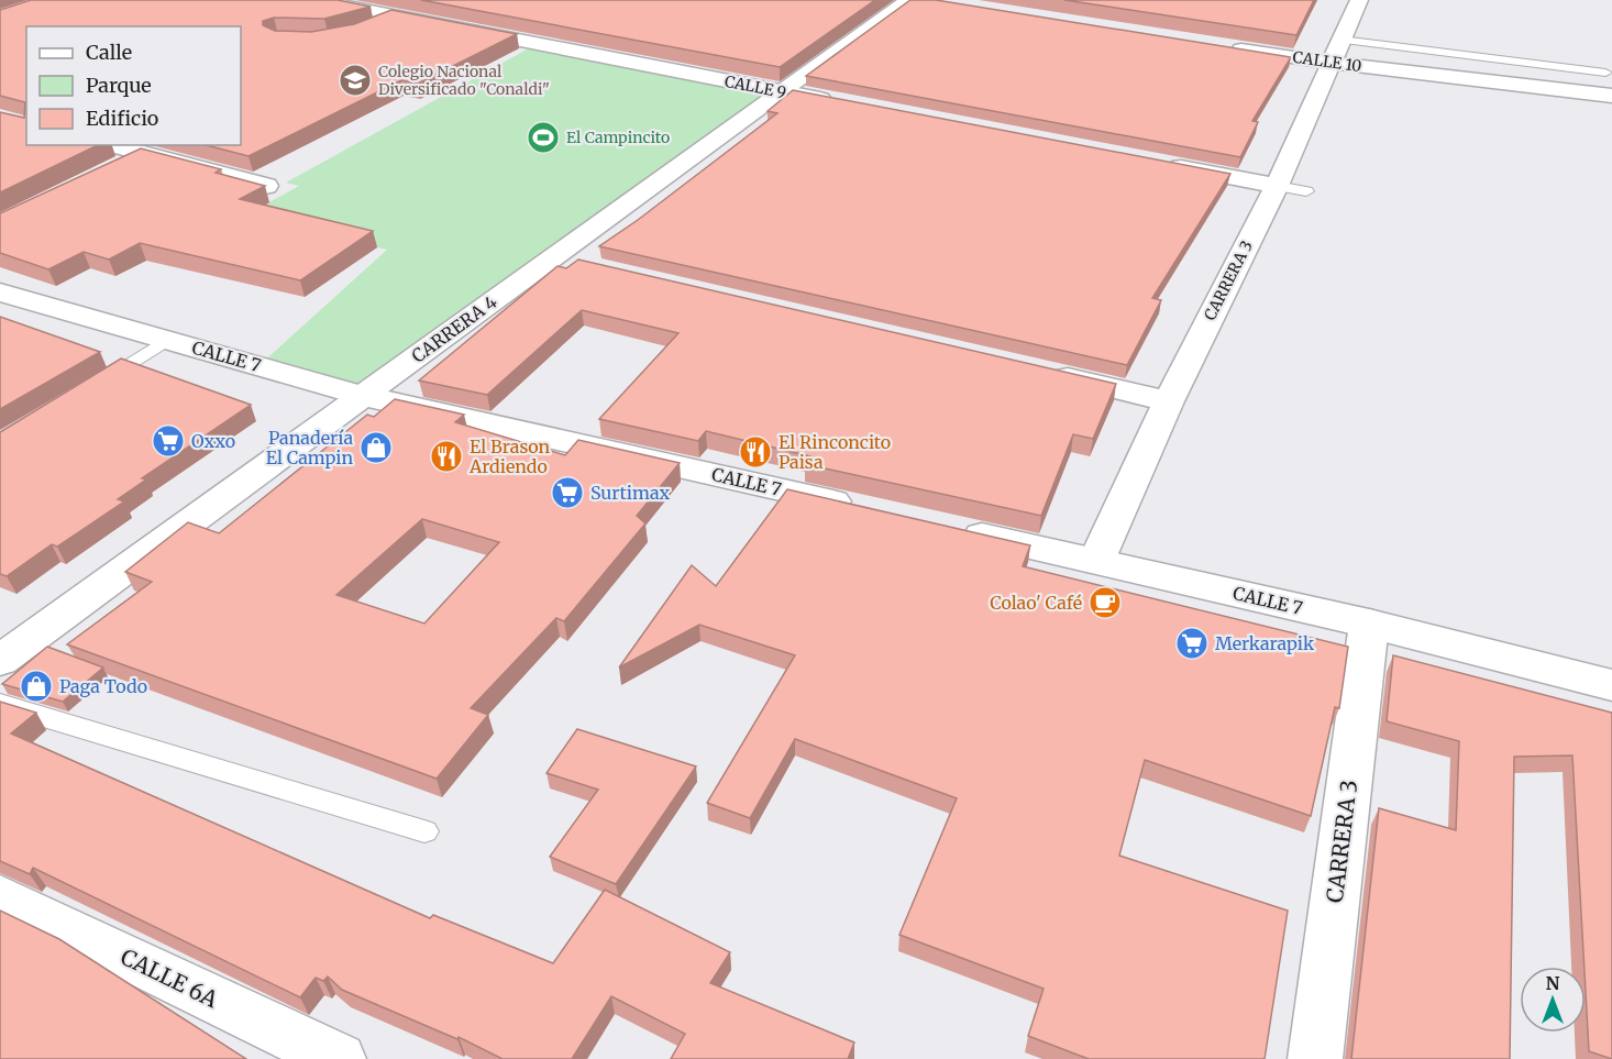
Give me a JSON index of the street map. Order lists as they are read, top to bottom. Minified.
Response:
{"streets":{"street":["CALLE 10","CALLE 9","CARRERA 3","CARRERA 4","CALLE 7","CALLE 6A"]},"crossings":[["CALLE 10","CARRERA 3"],["CALLE 9","CARRERA 4"],["CARRERA 3","CALLE 7"],["CARRERA 4","CALLE 7"]],"places":{"school or university":["Colegio Nacional Diversificado \"Conaldi\""],"sports":["El Campincito"],"supermarket":["Oxxo","Surtimax","Merkarapik"],"shop":["Panadería El Campin","Paga Todo"],"restaurant":["El Rinconcito Paisa","El Brason Ardiendo"],"cafe":["Colao' Café"]},"legend":["Calle","Parque","Edificio"],"north":"top"}
